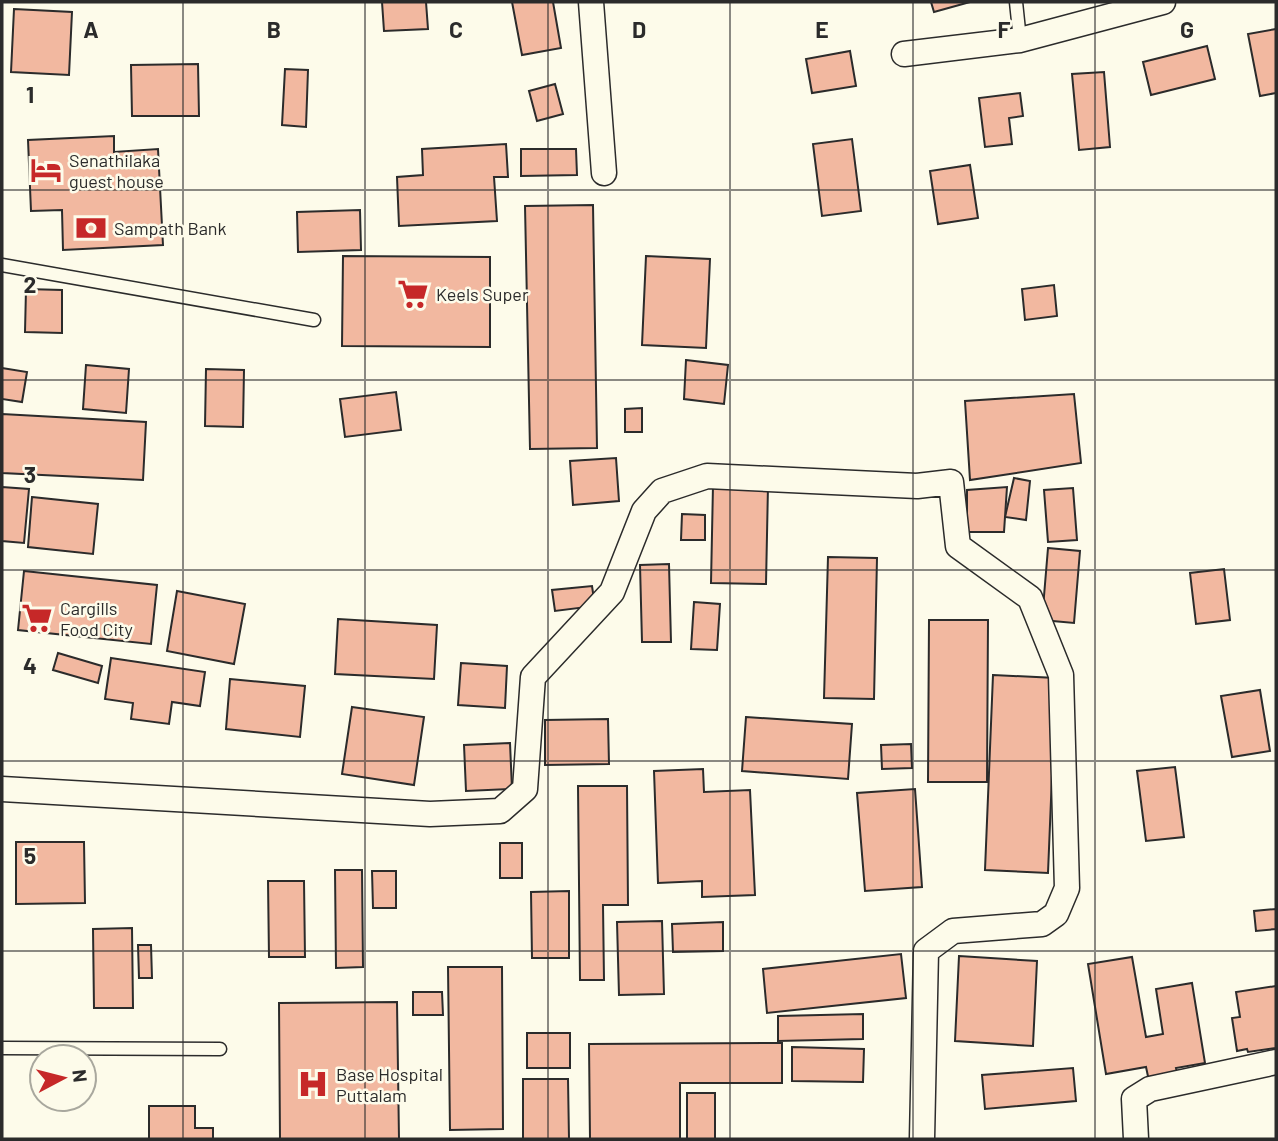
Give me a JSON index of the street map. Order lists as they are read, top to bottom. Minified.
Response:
{"places":{"hotel":["Senathilaka guest house"],"bank":["Sampath Bank"],"supermarket":["Keels Super","Cargills Food City"],"hospital":["Base Hospital Puttalam"]},"north":"right","grid":{"columns":["A","B","C","D","E","F","G"],"rows":["1","2","3","4","5"]}}
